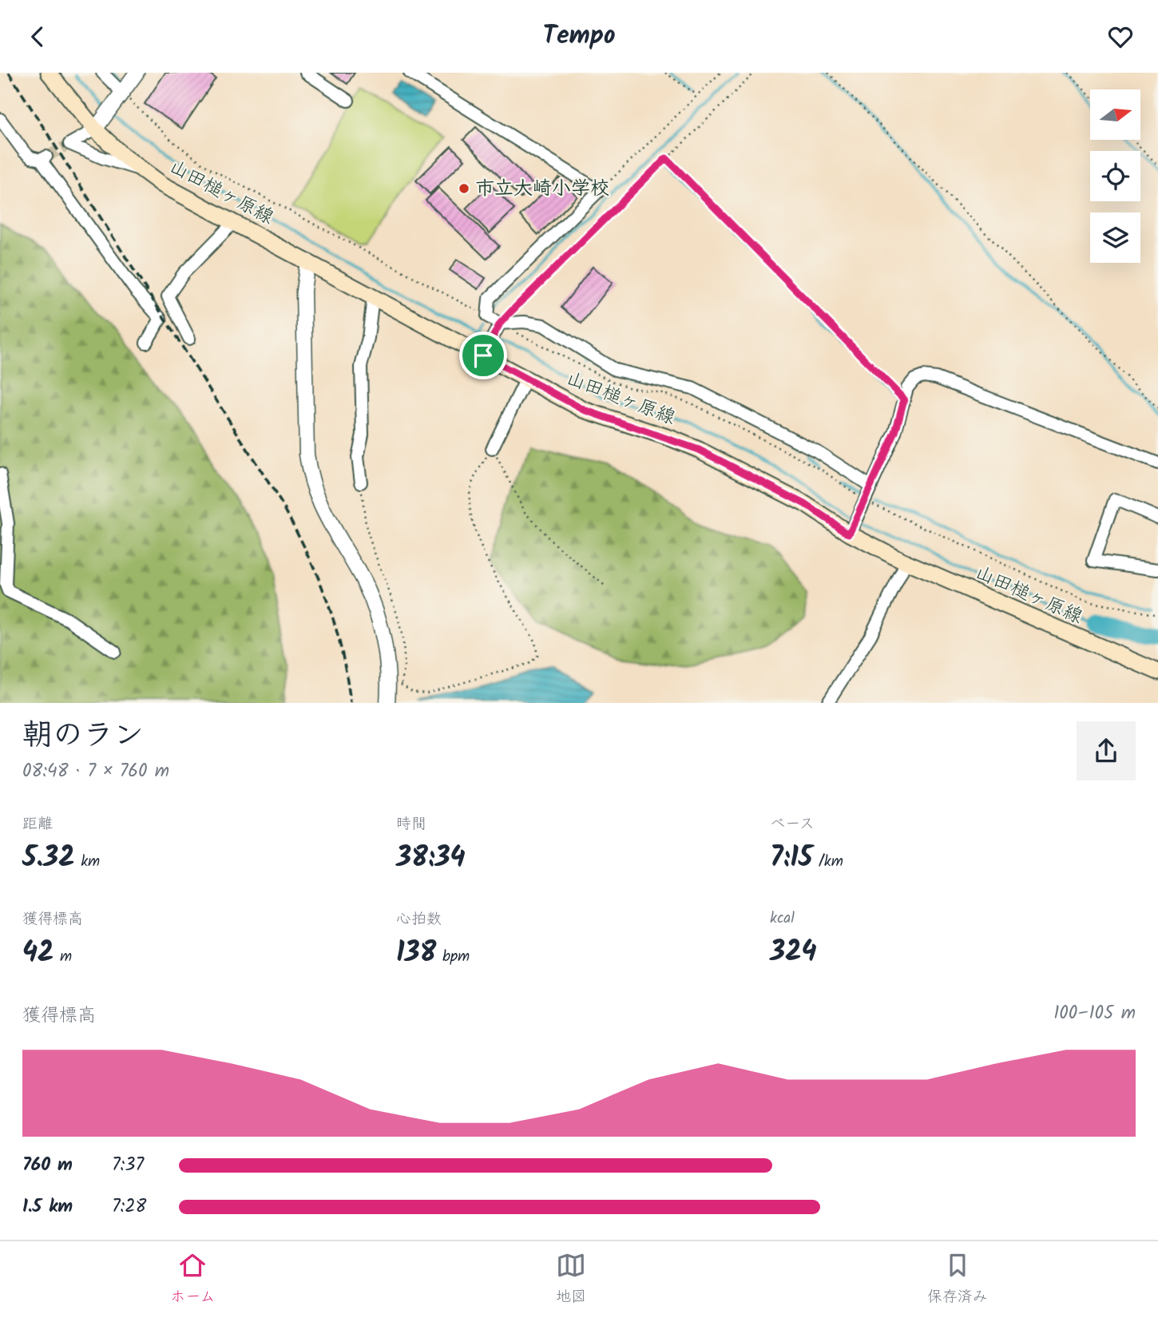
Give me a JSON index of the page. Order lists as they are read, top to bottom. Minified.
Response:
{"streets":{"main road":["山田槌ヶ原線"]},"places":["市立大崎小学校"],"north":"right","page":{"header":"Tempo","heading":["朝のラン","08:48 · 7 × 760 m"],"stats":[["距離","5.32 km"],["時間","38:34"],["ペース","7:15 /km"],["獲得標高","42 m"],["心拍数","138 bpm"],["kcal","324"]],"chart":["獲得標高","100–105 m"],"list":[{"name":"760 m","note":"7:37"},{"name":"1.5 km","note":"7:28"}],"tabs":["ホーム","地図","保存済み"]}}
